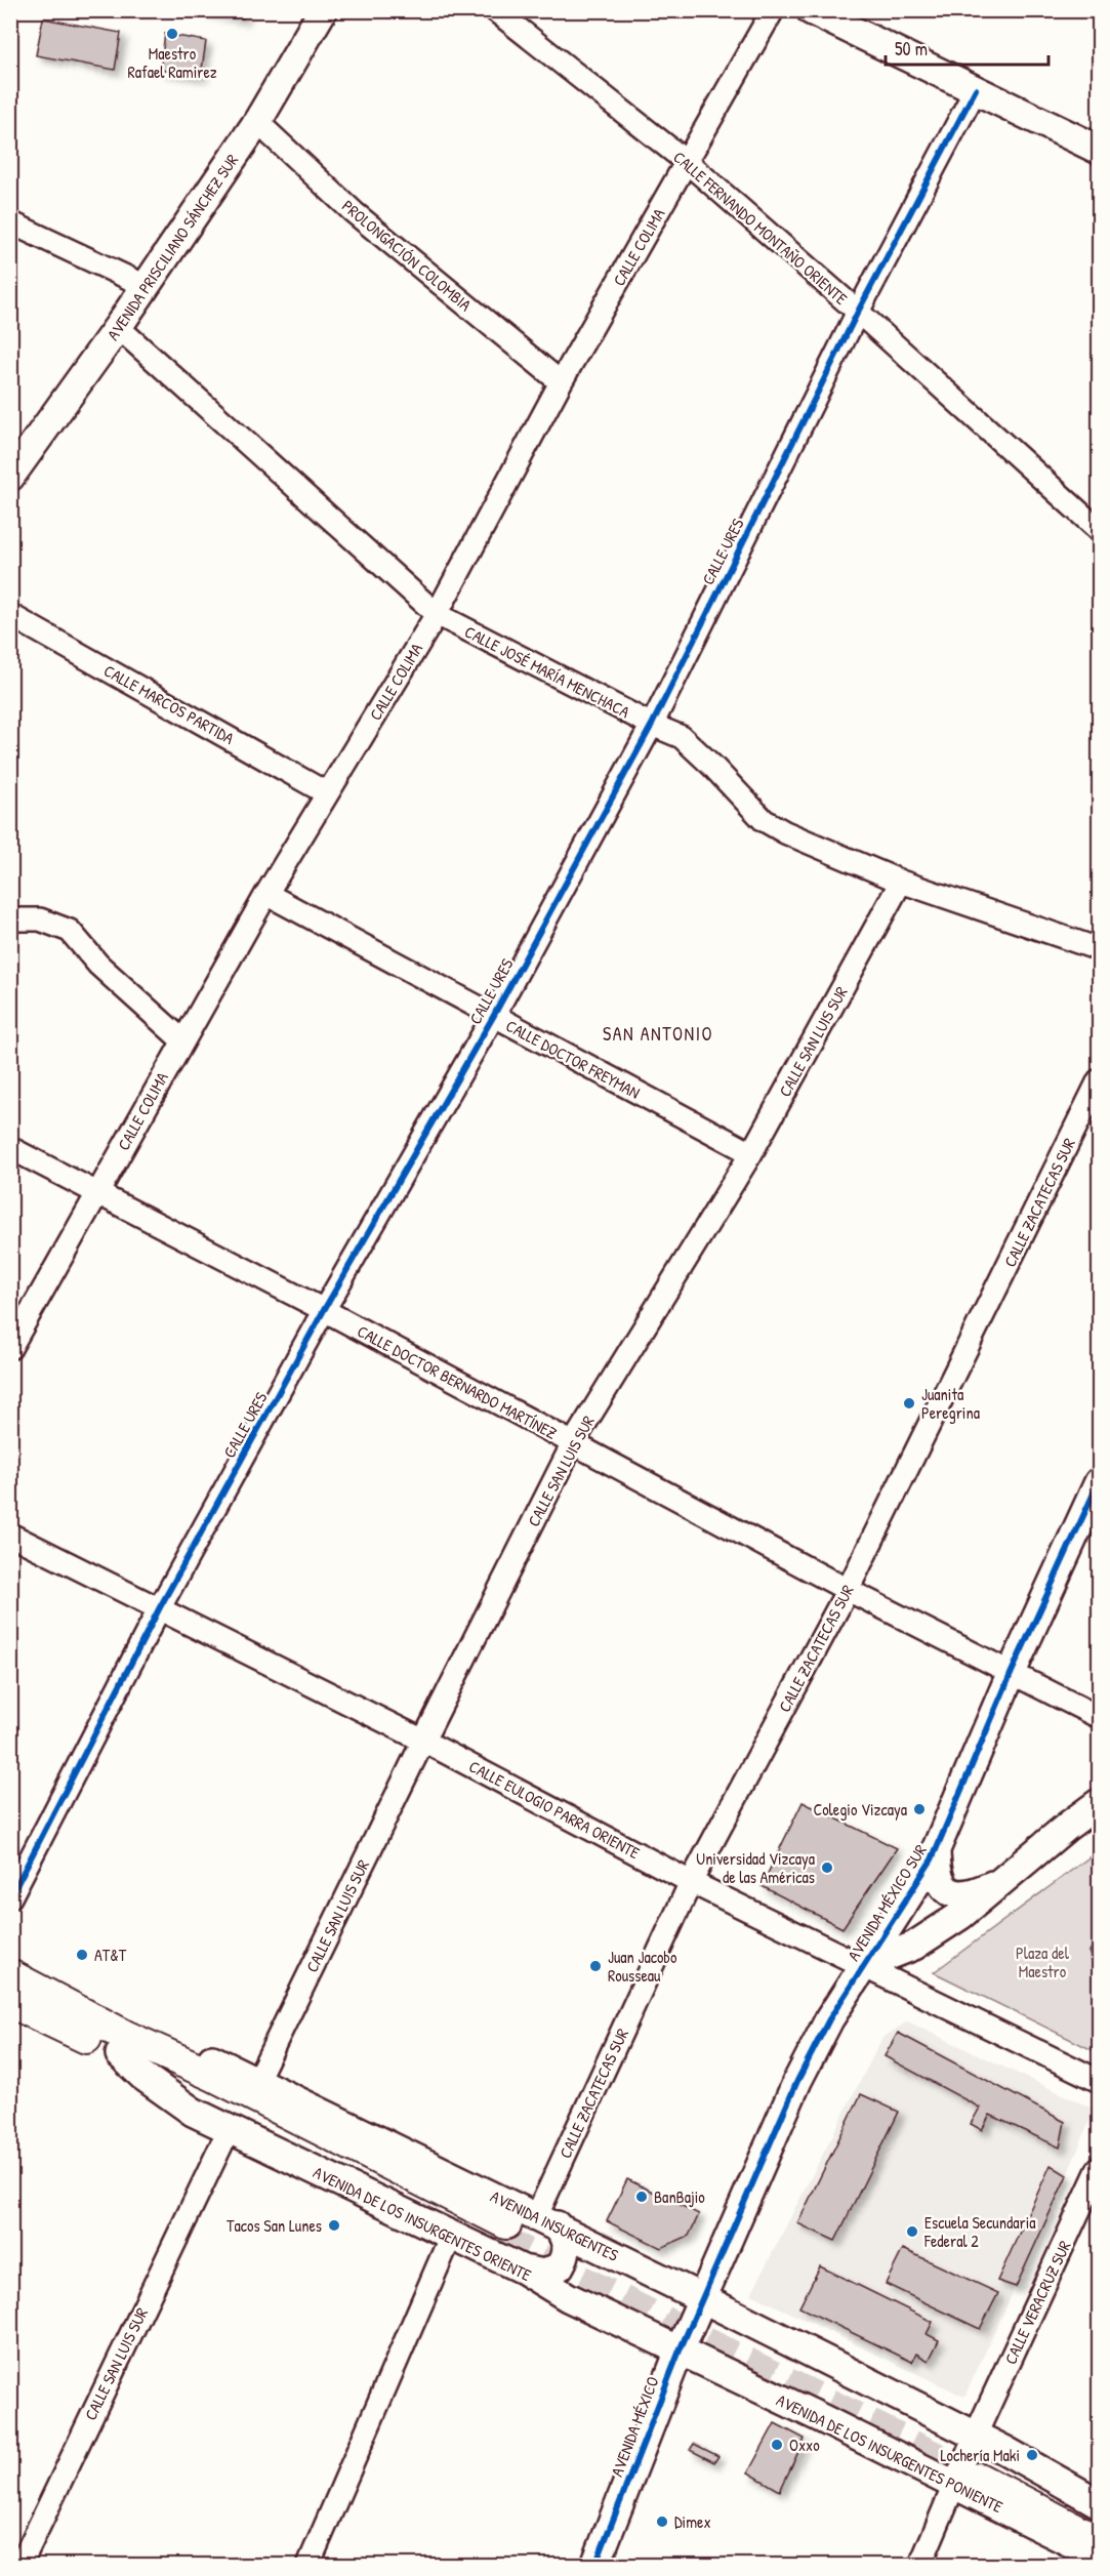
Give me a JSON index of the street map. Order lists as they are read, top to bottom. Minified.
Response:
{"streets":{"highway":["AVENIDA INSURGENTES","AVENIDA DE LOS INSURGENTES PONIENTE"],"main road":["AVENIDA PRISCILIANO SÁNCHEZ SUR","AVENIDA MÉXICO SUR","AVENIDA DE LOS INSURGENTES ORIENTE","AVENIDA MÉXICO"],"street":["CALLE FERNANDO MONTAÑO ORIENTE","CALLE COLIMA","PROLONGACIÓN COLOMBIA","CALLE URES","CALLE JOSÉ MARÍA MENCHACA","CALLE MARCOS PARTIDA","CALLE SAN LUIS SUR","CALLE DOCTOR FREYMAN","CALLE ZACATECAS SUR","CALLE DOCTOR BERNARDO MARTÍNEZ","CALLE EULOGIO PARRA ORIENTE","CALLE VERACRUZ SUR"]},"crossings":[["CALLE FERNANDO MONTAÑO ORIENTE","CALLE COLIMA"],["CALLE FERNANDO MONTAÑO ORIENTE","CALLE URES"],["AVENIDA PRISCILIANO SÁNCHEZ SUR","PROLONGACIÓN COLOMBIA"],["AVENIDA PRISCILIANO SÁNCHEZ SUR","CALLE JOSÉ MARÍA MENCHACA"],["CALLE COLIMA","PROLONGACIÓN COLOMBIA"],["CALLE COLIMA","CALLE JOSÉ MARÍA MENCHACA"],["CALLE COLIMA","CALLE MARCOS PARTIDA"],["CALLE COLIMA","CALLE DOCTOR FREYMAN"],["CALLE COLIMA","CALLE DOCTOR BERNARDO MARTÍNEZ"],["CALLE URES","CALLE JOSÉ MARÍA MENCHACA"],["CALLE URES","CALLE DOCTOR FREYMAN"],["CALLE URES","CALLE DOCTOR BERNARDO MARTÍNEZ"],["CALLE URES","CALLE EULOGIO PARRA ORIENTE"],["CALLE JOSÉ MARÍA MENCHACA","CALLE SAN LUIS SUR"],["CALLE SAN LUIS SUR","CALLE DOCTOR FREYMAN"],["CALLE SAN LUIS SUR","CALLE DOCTOR BERNARDO MARTÍNEZ"],["CALLE SAN LUIS SUR","CALLE EULOGIO PARRA ORIENTE"],["CALLE SAN LUIS SUR","AVENIDA DE LOS INSURGENTES ORIENTE"],["CALLE SAN LUIS SUR","AVENIDA INSURGENTES"],["CALLE ZACATECAS SUR","CALLE DOCTOR BERNARDO MARTÍNEZ"],["CALLE ZACATECAS SUR","CALLE EULOGIO PARRA ORIENTE"],["CALLE ZACATECAS SUR","AVENIDA INSURGENTES"],["CALLE DOCTOR BERNARDO MARTÍNEZ","AVENIDA MÉXICO SUR"],["CALLE EULOGIO PARRA ORIENTE","AVENIDA MÉXICO SUR"],["AVENIDA MÉXICO SUR","AVENIDA INSURGENTES"],["AVENIDA MÉXICO SUR","AVENIDA MÉXICO"],["AVENIDA DE LOS INSURGENTES ORIENTE","AVENIDA INSURGENTES"],["AVENIDA DE LOS INSURGENTES ORIENTE","AVENIDA MÉXICO"],["AVENIDA DE LOS INSURGENTES ORIENTE","AVENIDA DE LOS INSURGENTES PONIENTE"],["AVENIDA INSURGENTES","CALLE VERACRUZ SUR"],["AVENIDA INSURGENTES","AVENIDA MÉXICO"],["CALLE VERACRUZ SUR","AVENIDA DE LOS INSURGENTES PONIENTE"],["AVENIDA MÉXICO","AVENIDA DE LOS INSURGENTES PONIENTE"]],"districts":["SAN ANTONIO"],"parks":["Plaza del Maestro"],"places":["Maestro Rafael Ramirez","Juanita Peregrina","Colegio Vizcaya","Universidad Vizcaya de las Américas","AT&T","Juan Jacobo Rousseau","BanBajio","Tacos San Lunes","Escuela Secundaria Federal 2","Oxxo","Lochería Maki","Dimex"],"scale_bar":"50 m"}
